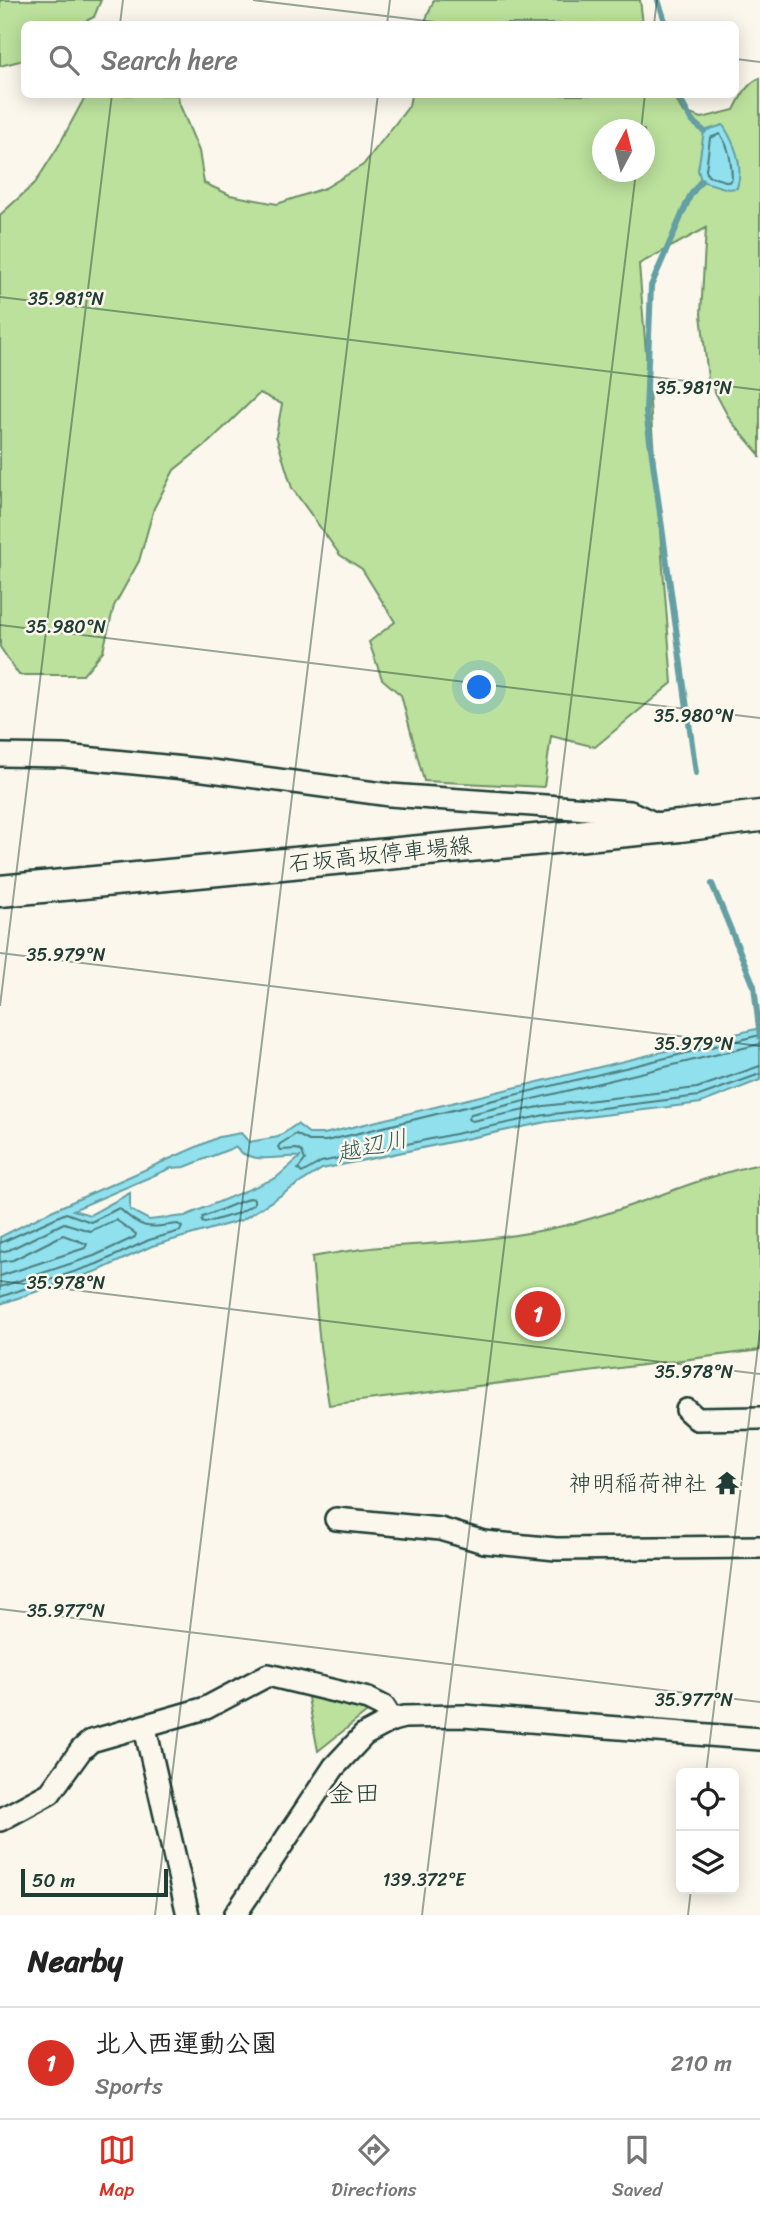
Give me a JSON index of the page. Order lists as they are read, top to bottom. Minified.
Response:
{"streets":{"main road":["石坂高坂停車場線"]},"districts":["金田"],"water":["越辺川"],"places":{"temple":["神明稲荷神社"]},"scale_bar":"50 m","north":"top","page":{"search":"Search here","pins":"1","scale":"50 m","heading":"Nearby","list":[{"mark":"1","name":"北入西運動公園","note":"Sports","value":"210 m"}],"nav":["Map","Directions","Saved"]},"coordinates":["35.981°N","35.980°N","35.979°N","35.978°N","35.977°N","139.372°E"]}
